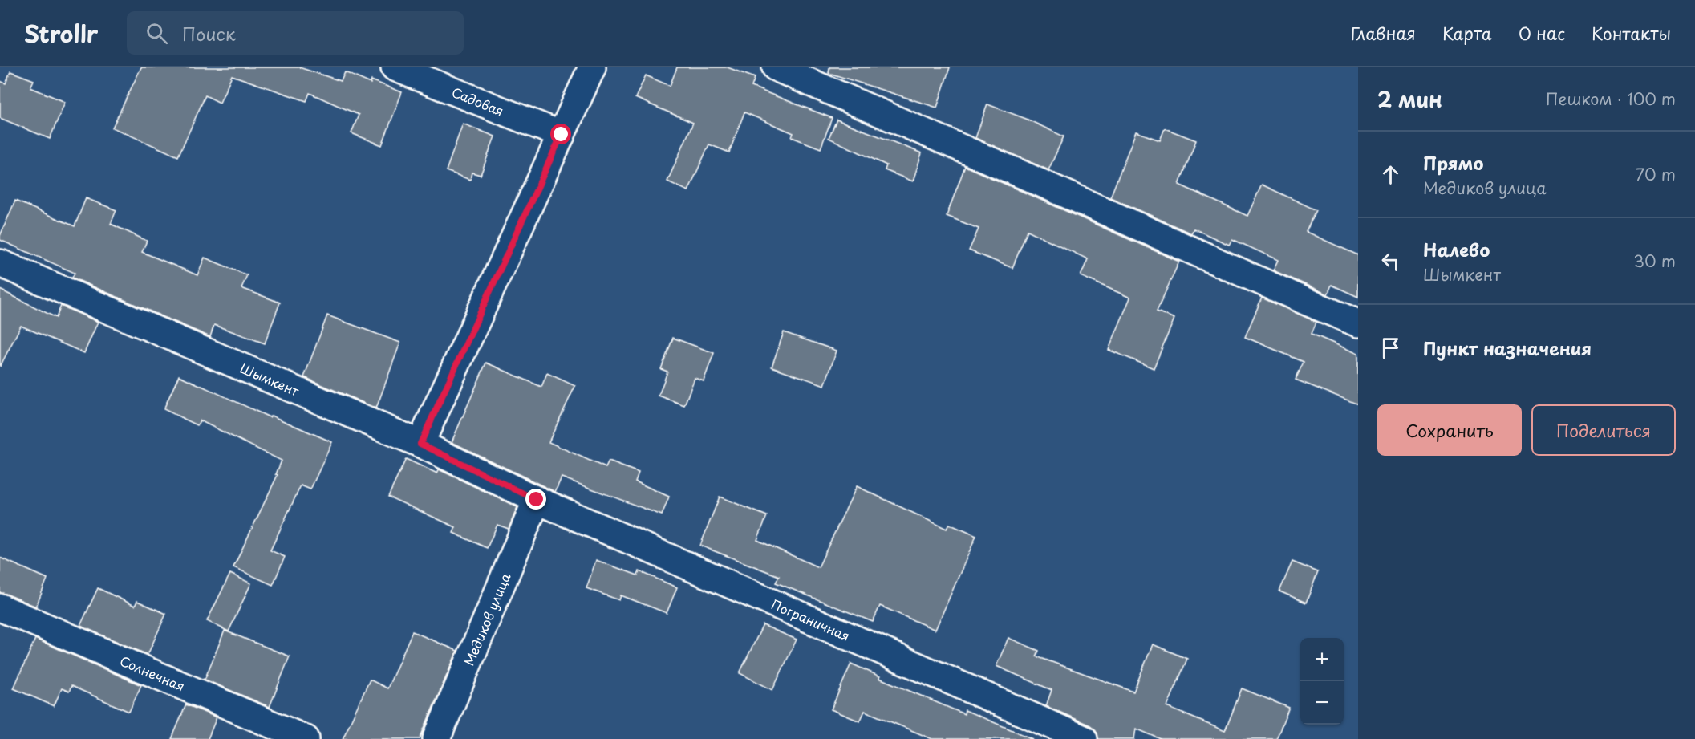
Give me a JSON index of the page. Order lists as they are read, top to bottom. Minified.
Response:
{"streets":{"street":["Садовая","Шымкент","Медиков улица","Пограничная","Солнечная"]},"crossings":[["Шымкент","Медиков улица"],["Шымкент","Пограничная"],["Медиков улица","Пограничная"]],"page":{"header":"Strollr","search":"Поиск","nav":["Главная","Карта","О нас","Контакты"],"heading":["2 мин","Пешком · 100 m"],"list":[["Прямо","Медиков улица","70 m"],["Налево","Шымкент","30 m"],"Пункт назначения"],"buttons":["Сохранить","Поделиться"],"map_buttons":["+","−"]}}
